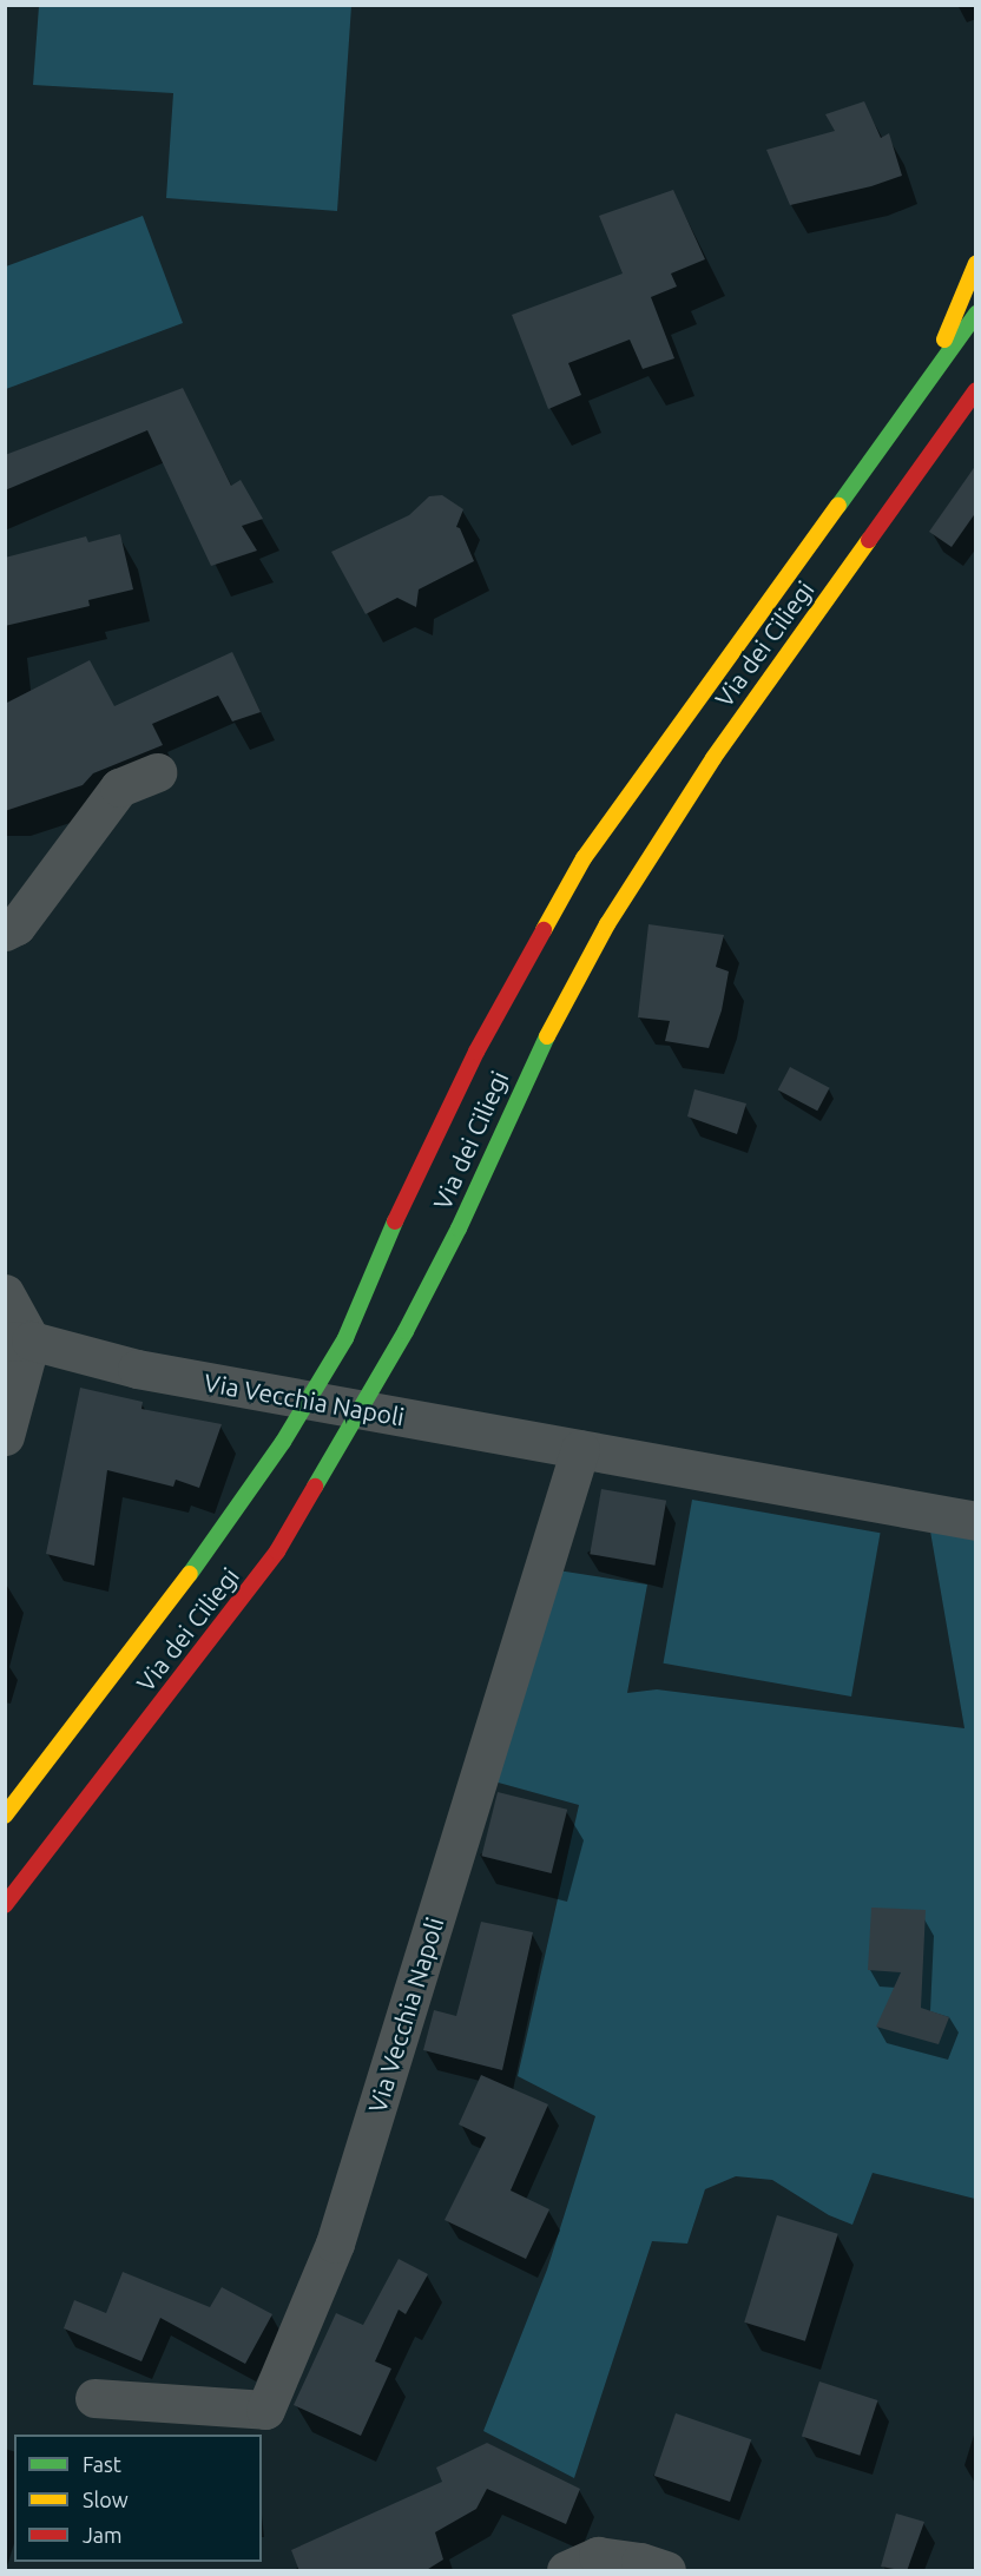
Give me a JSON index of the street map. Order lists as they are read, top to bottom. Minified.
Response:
{"streets":{"main road":["Via dei Ciliegi"],"street":["Via Vecchia Napoli"]},"legend":["Fast","Slow","Jam"]}
